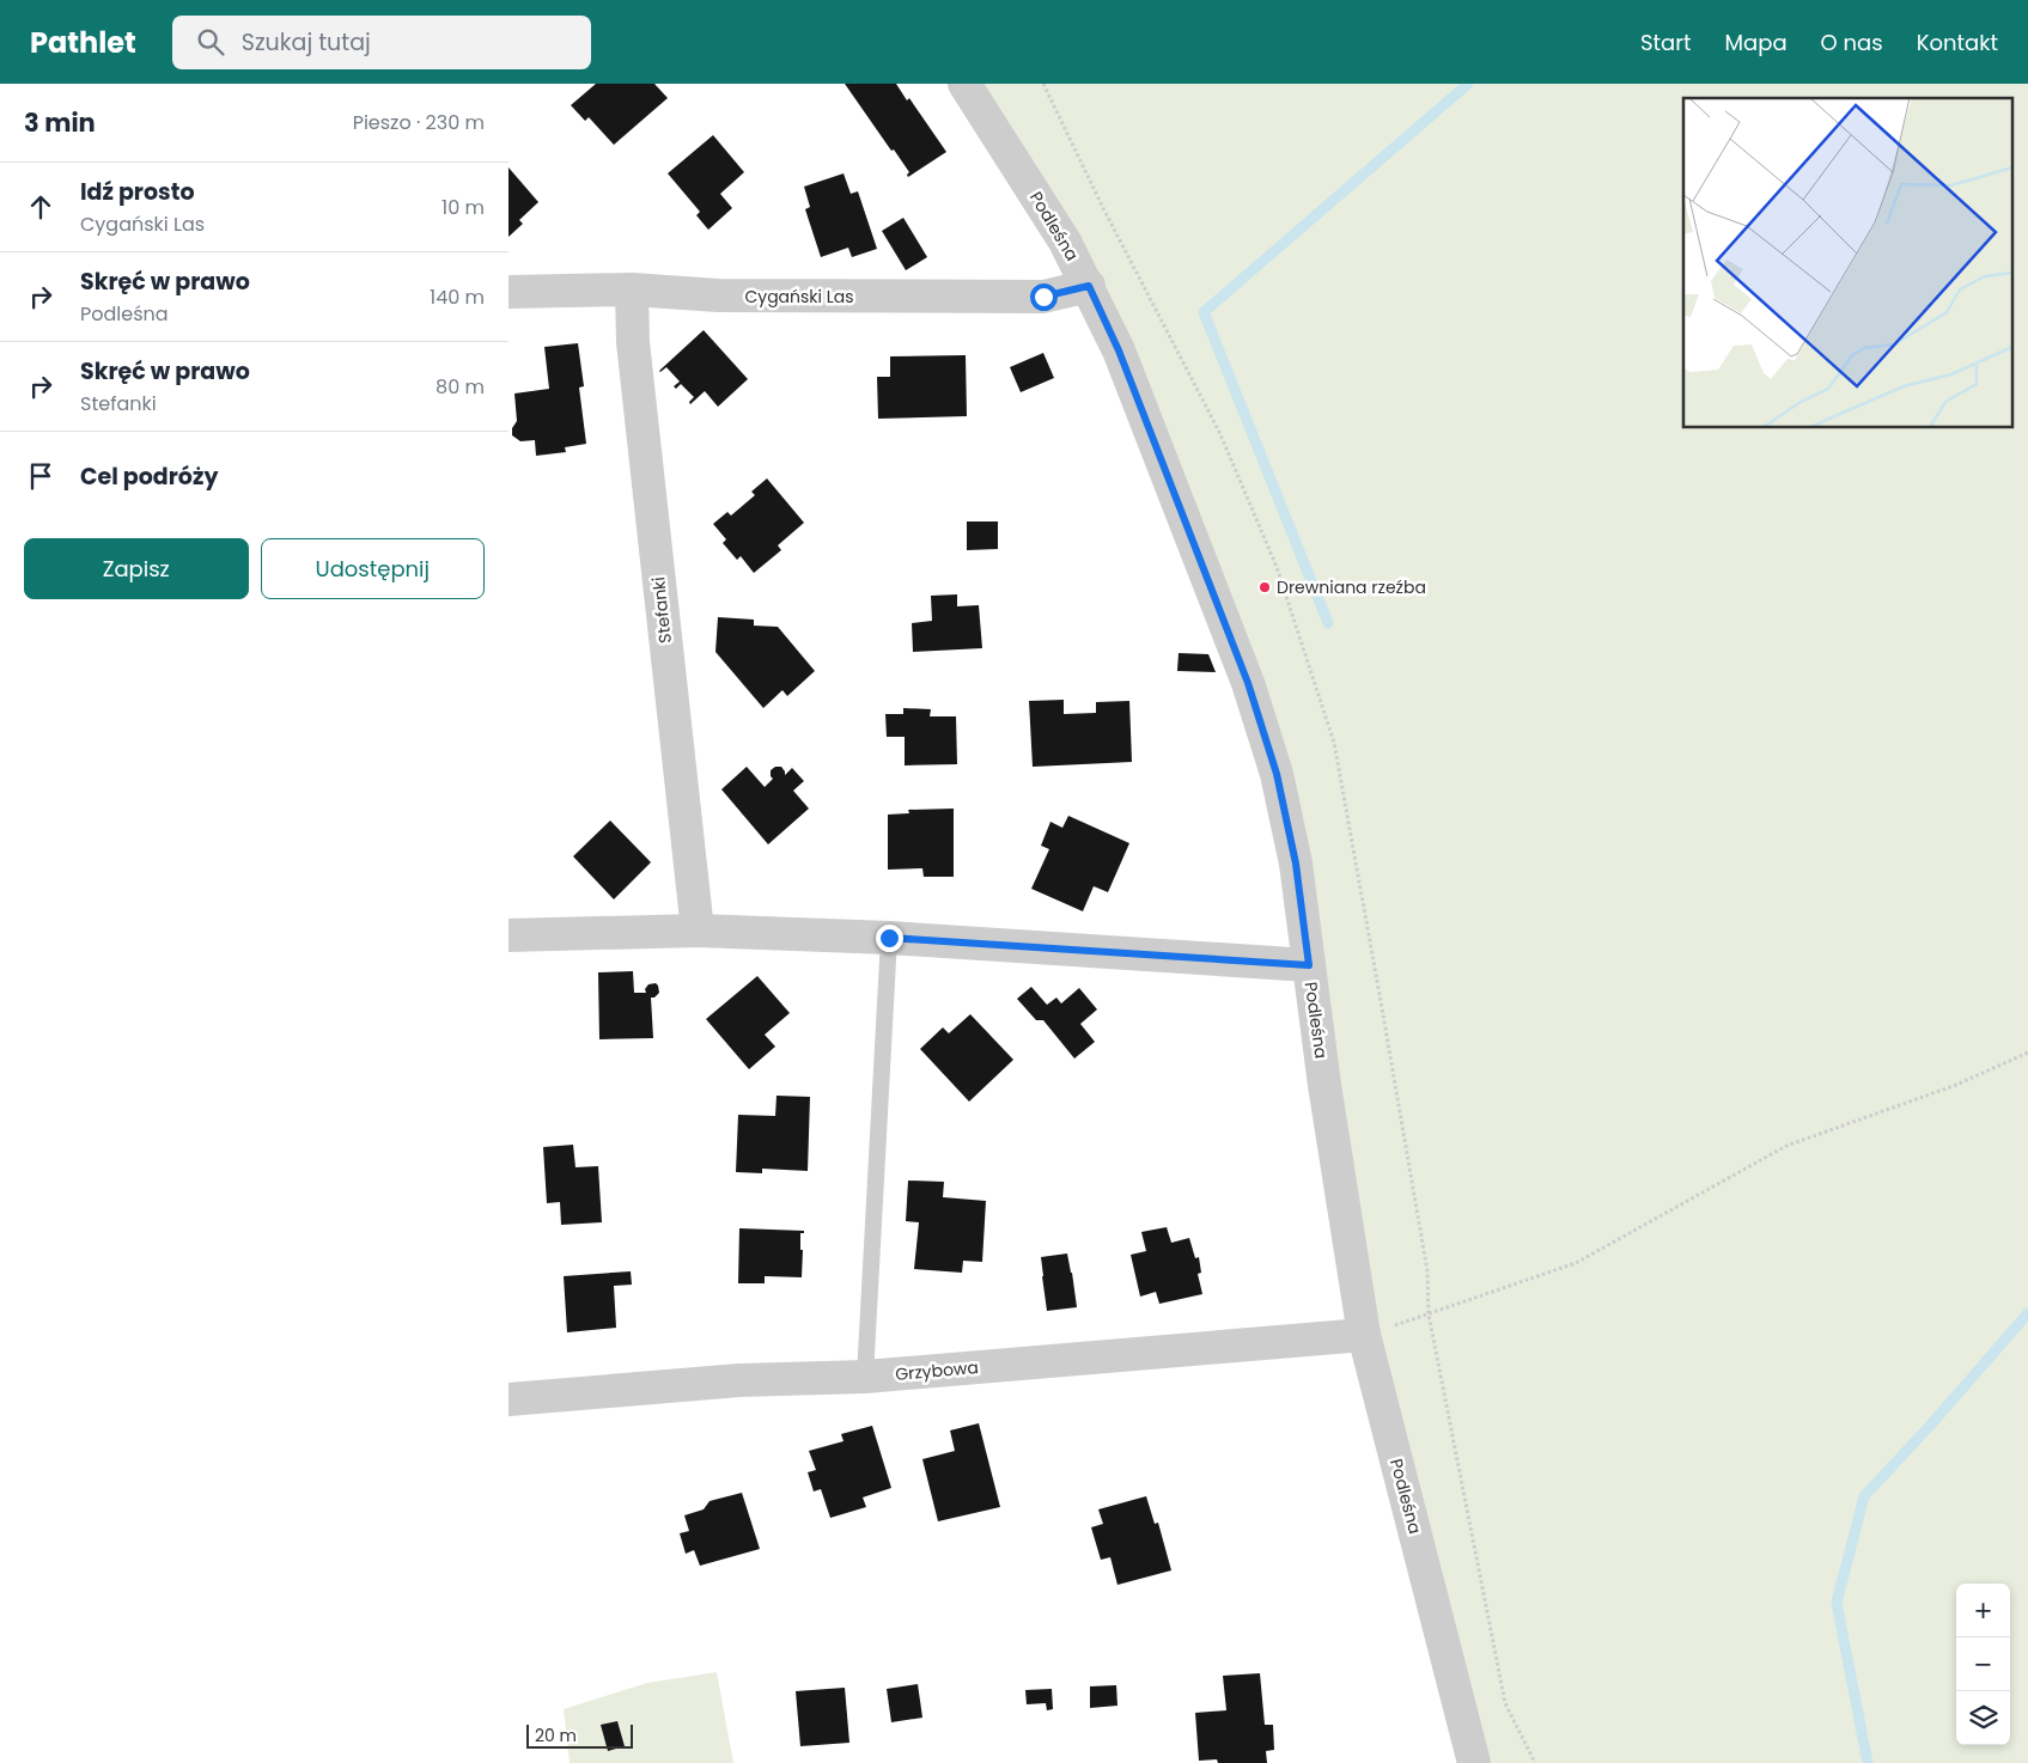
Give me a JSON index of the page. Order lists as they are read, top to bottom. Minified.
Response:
{"streets":{"street":["Podleśna","Cygański Las","Stefanki","Grzybowa"]},"crossings":[["Podleśna","Cygański Las"],["Podleśna","Grzybowa"],["Cygański Las","Stefanki"]],"places":["Drewniana rzeźba"],"scale_bar":"20 m","page":{"header":"Pathlet","search":"Szukaj tutaj","nav":["Start","Mapa","O nas","Kontakt"],"heading":["3 min","Pieszo · 230 m"],"list":[["Idź prosto","Cygański Las","10 m"],["Skręć w prawo","Podleśna","140 m"],["Skręć w prawo","Stefanki","80 m"],"Cel podróży"],"buttons":["Zapisz","Udostępnij"],"map_buttons":["+","−"],"scale":"20 m"}}
